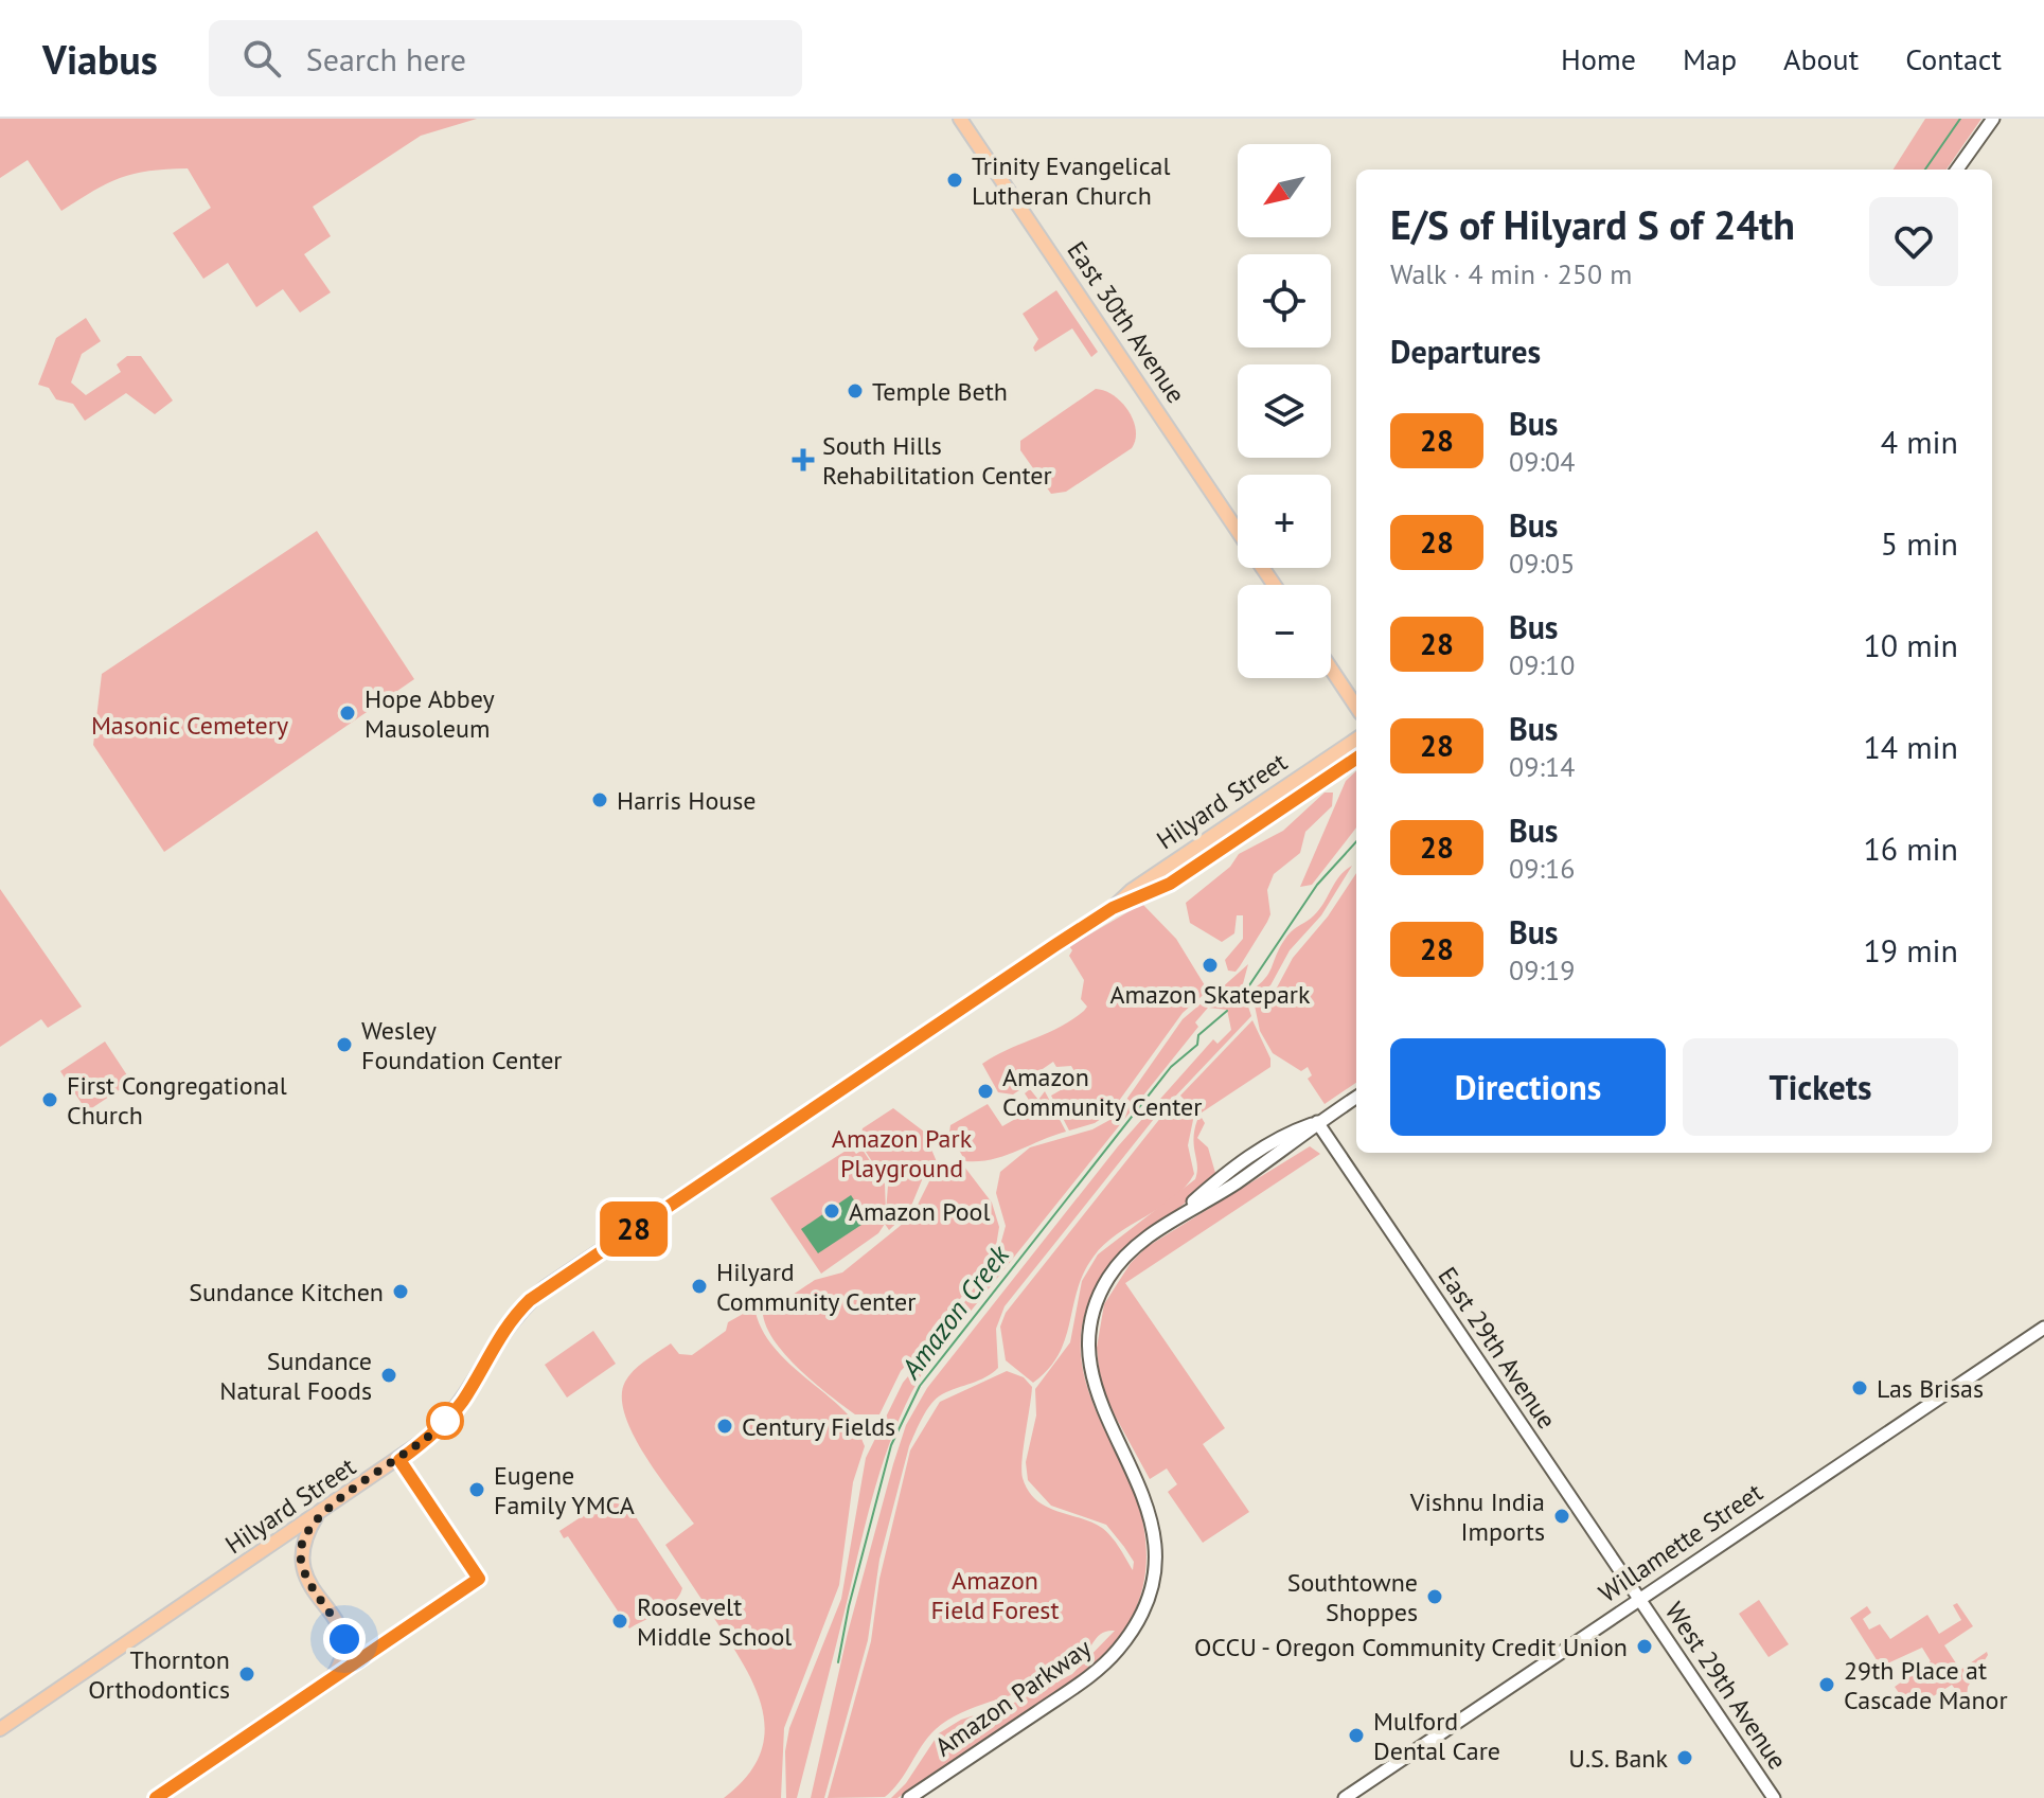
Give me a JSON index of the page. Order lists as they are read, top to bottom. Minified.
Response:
{"streets":{"main road":["East 30th Avenue","Hilyard Street","East 29th Avenue","Willamette Street","West 29th Avenue","Amazon Parkway"]},"crossings":[["East 29th Avenue","Willamette Street"],["East 29th Avenue","West 29th Avenue"],["East 29th Avenue","Amazon Parkway"],["Willamette Street","West 29th Avenue"]],"water":["Amazon Creek"],"parks":["Masonic Cemetery","Amazon Park Playground","Amazon Field Forest"],"places":{"other":["Trinity Evangelical Lutheran Church","Temple Beth","Hope Abbey Mausoleum","Harris House","Amazon Skatepark","Wesley Foundation Center","Amazon Community Center","First Congregational Church","Amazon Pool","Hilyard Community Center","Sundance Kitchen","Sundance Natural Foods","Las Brisas","Century Fields","Eugene Family YMCA","Vishnu India Imports","Southtowne Shoppes","Roosevelt Middle School","OCCU - Oregon Community Credit Union","Thornton Orthodontics","29th Place at Cascade Manor","Mulford Dental Care","U.S. Bank"],"health":["South Hills Rehabilitation Center"]},"lines":["bus line 28"],"north":"bottom left","page":{"header":"Viabus","search":"Search here","nav":["Home","Map","About","Contact"],"on_map":"28","map_buttons":["+","−"],"heading":[["E/S of Hilyard S of 24th","Walk · 4 min · 250 m"],"Departures"],"list":[{"mark":"28","name":"Bus","note":"09:04","value":"4 min"},{"mark":"28","name":"Bus","note":"09:05","value":"5 min"},{"mark":"28","name":"Bus","note":"09:10","value":"10 min"},{"mark":"28","name":"Bus","note":"09:14","value":"14 min"},{"mark":"28","name":"Bus","note":"09:16","value":"16 min"},{"mark":"28","name":"Bus","note":"09:19","value":"19 min"}],"buttons":["Directions","Tickets"]}}
